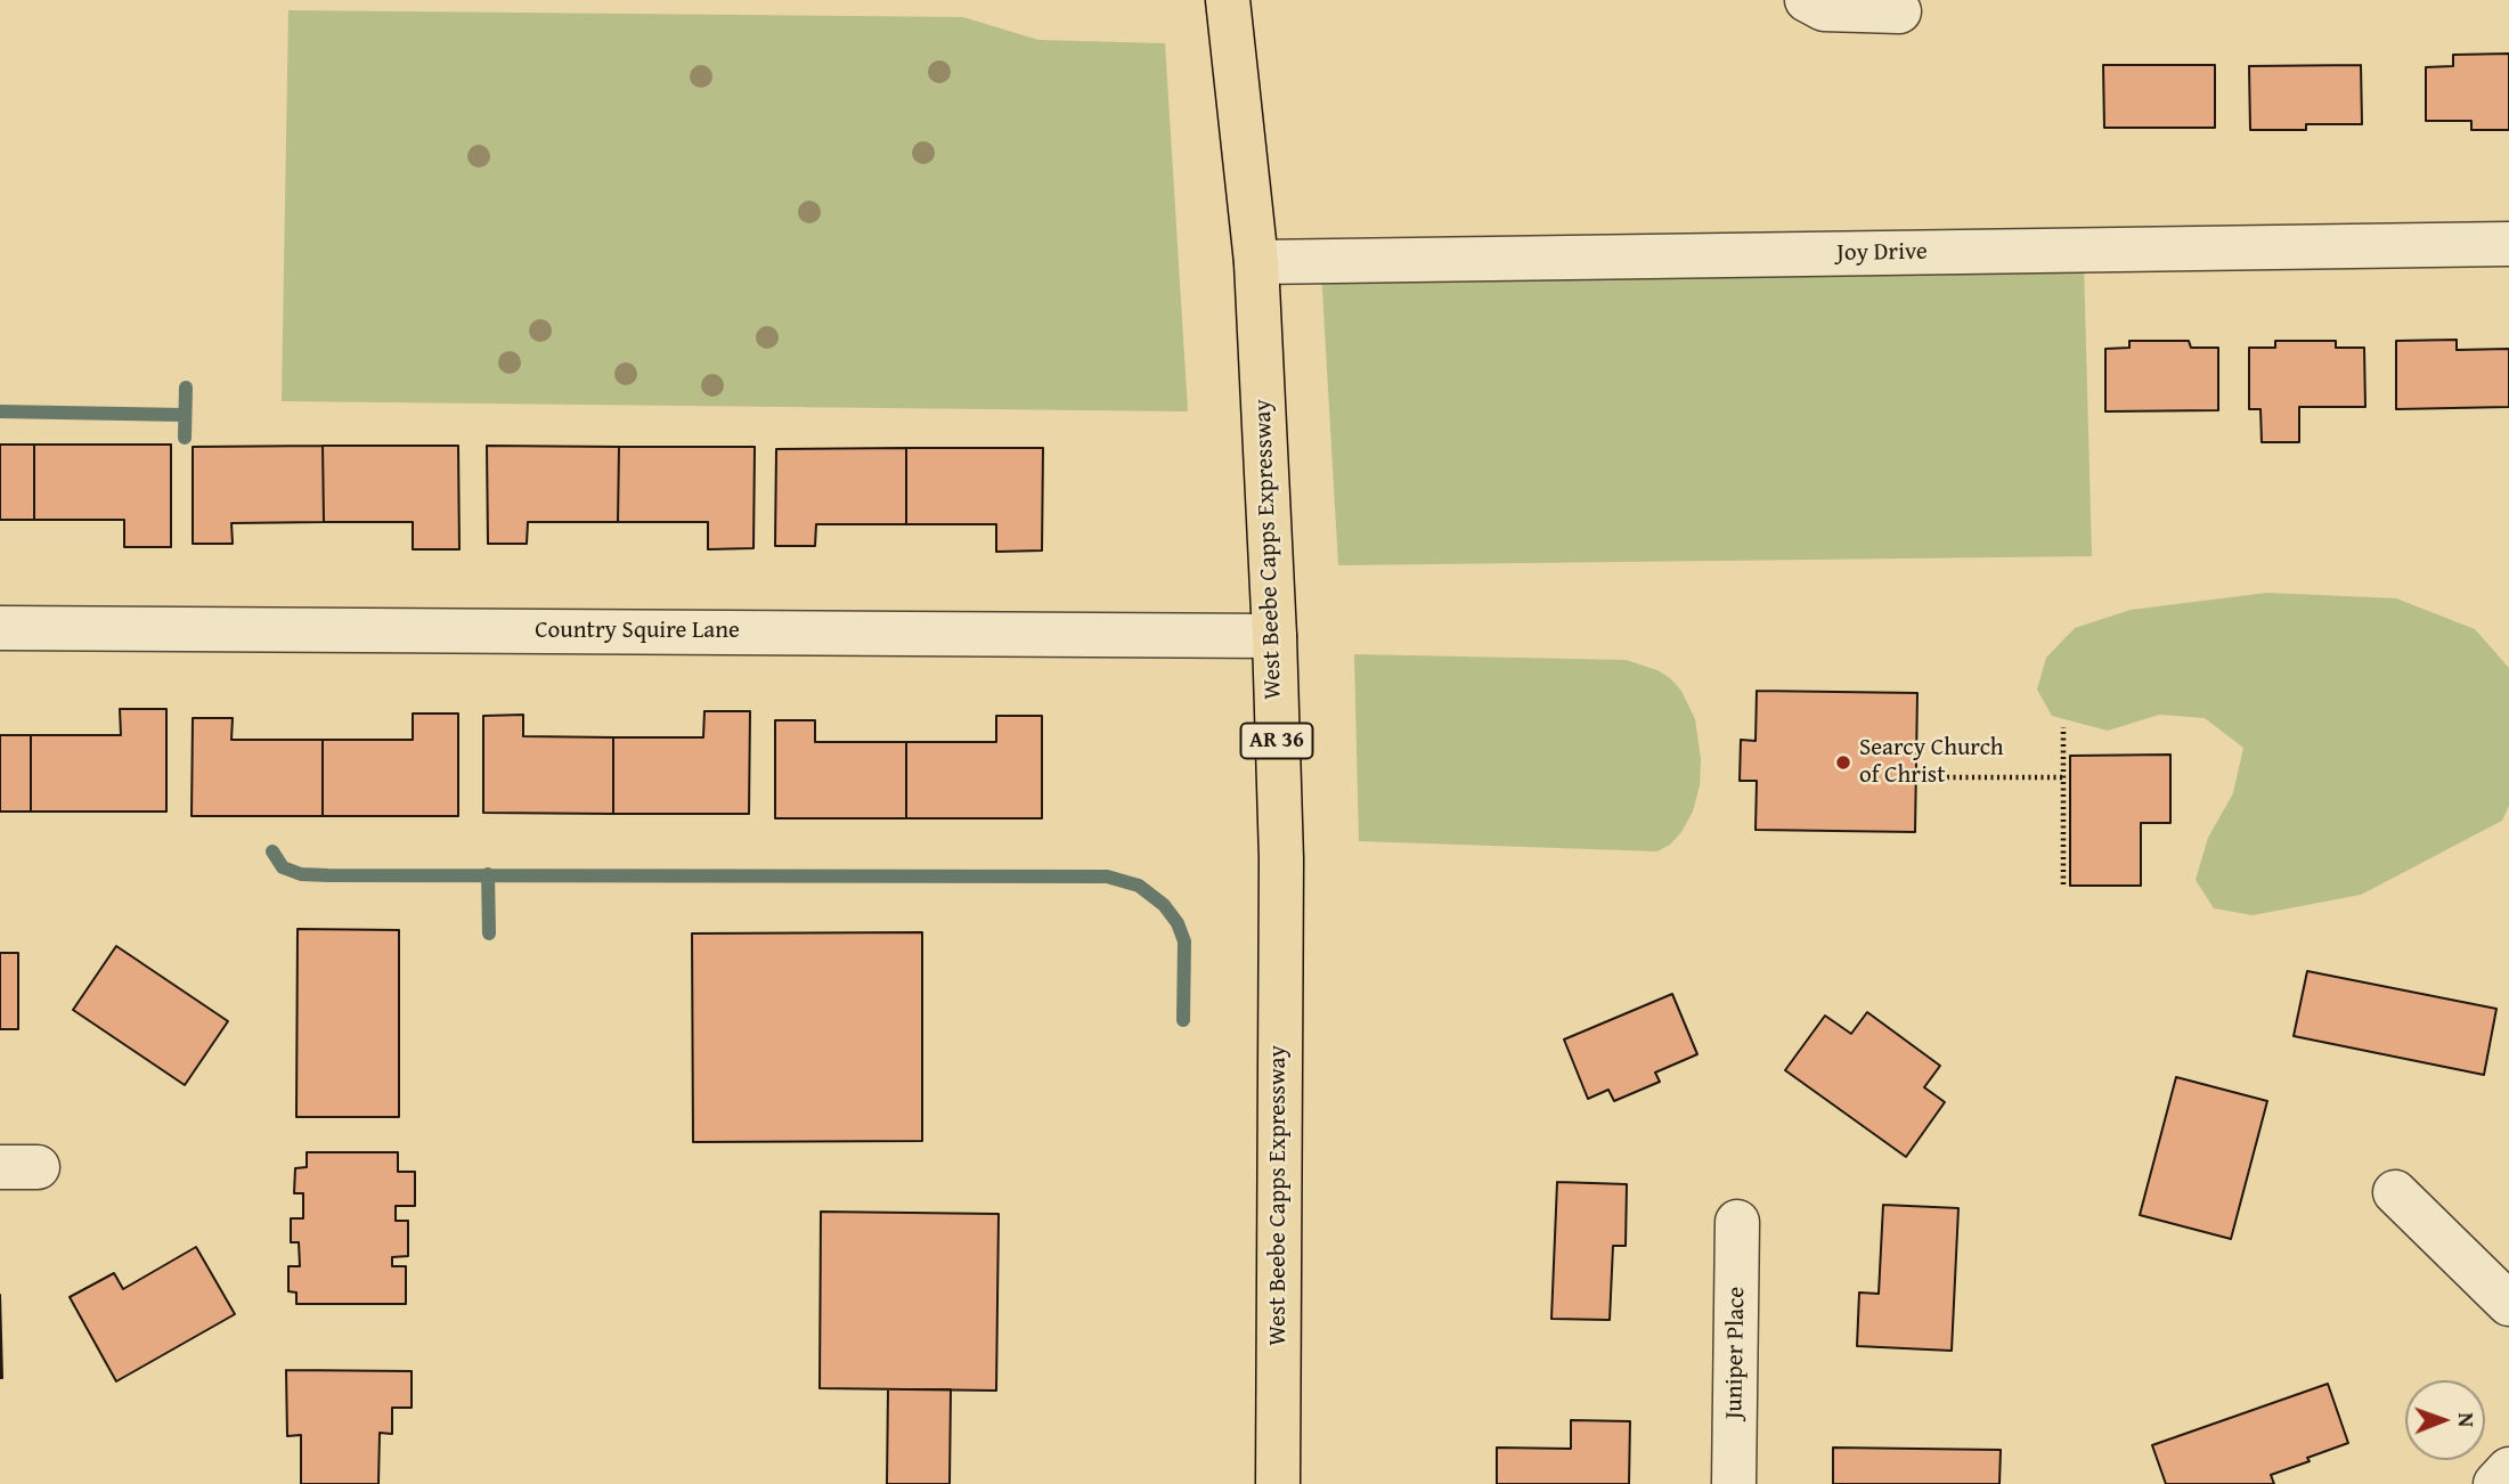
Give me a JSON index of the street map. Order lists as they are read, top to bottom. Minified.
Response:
{"streets":{"main road":["West Beebe Capps Expressway","AR 36"],"street":["Joy Drive","Country Squire Lane","Juniper Place"]},"crossings":[["Joy Drive","West Beebe Capps Expressway"],["West Beebe Capps Expressway","Country Squire Lane"]],"places":["Searcy Church of Christ"],"north":"right"}
